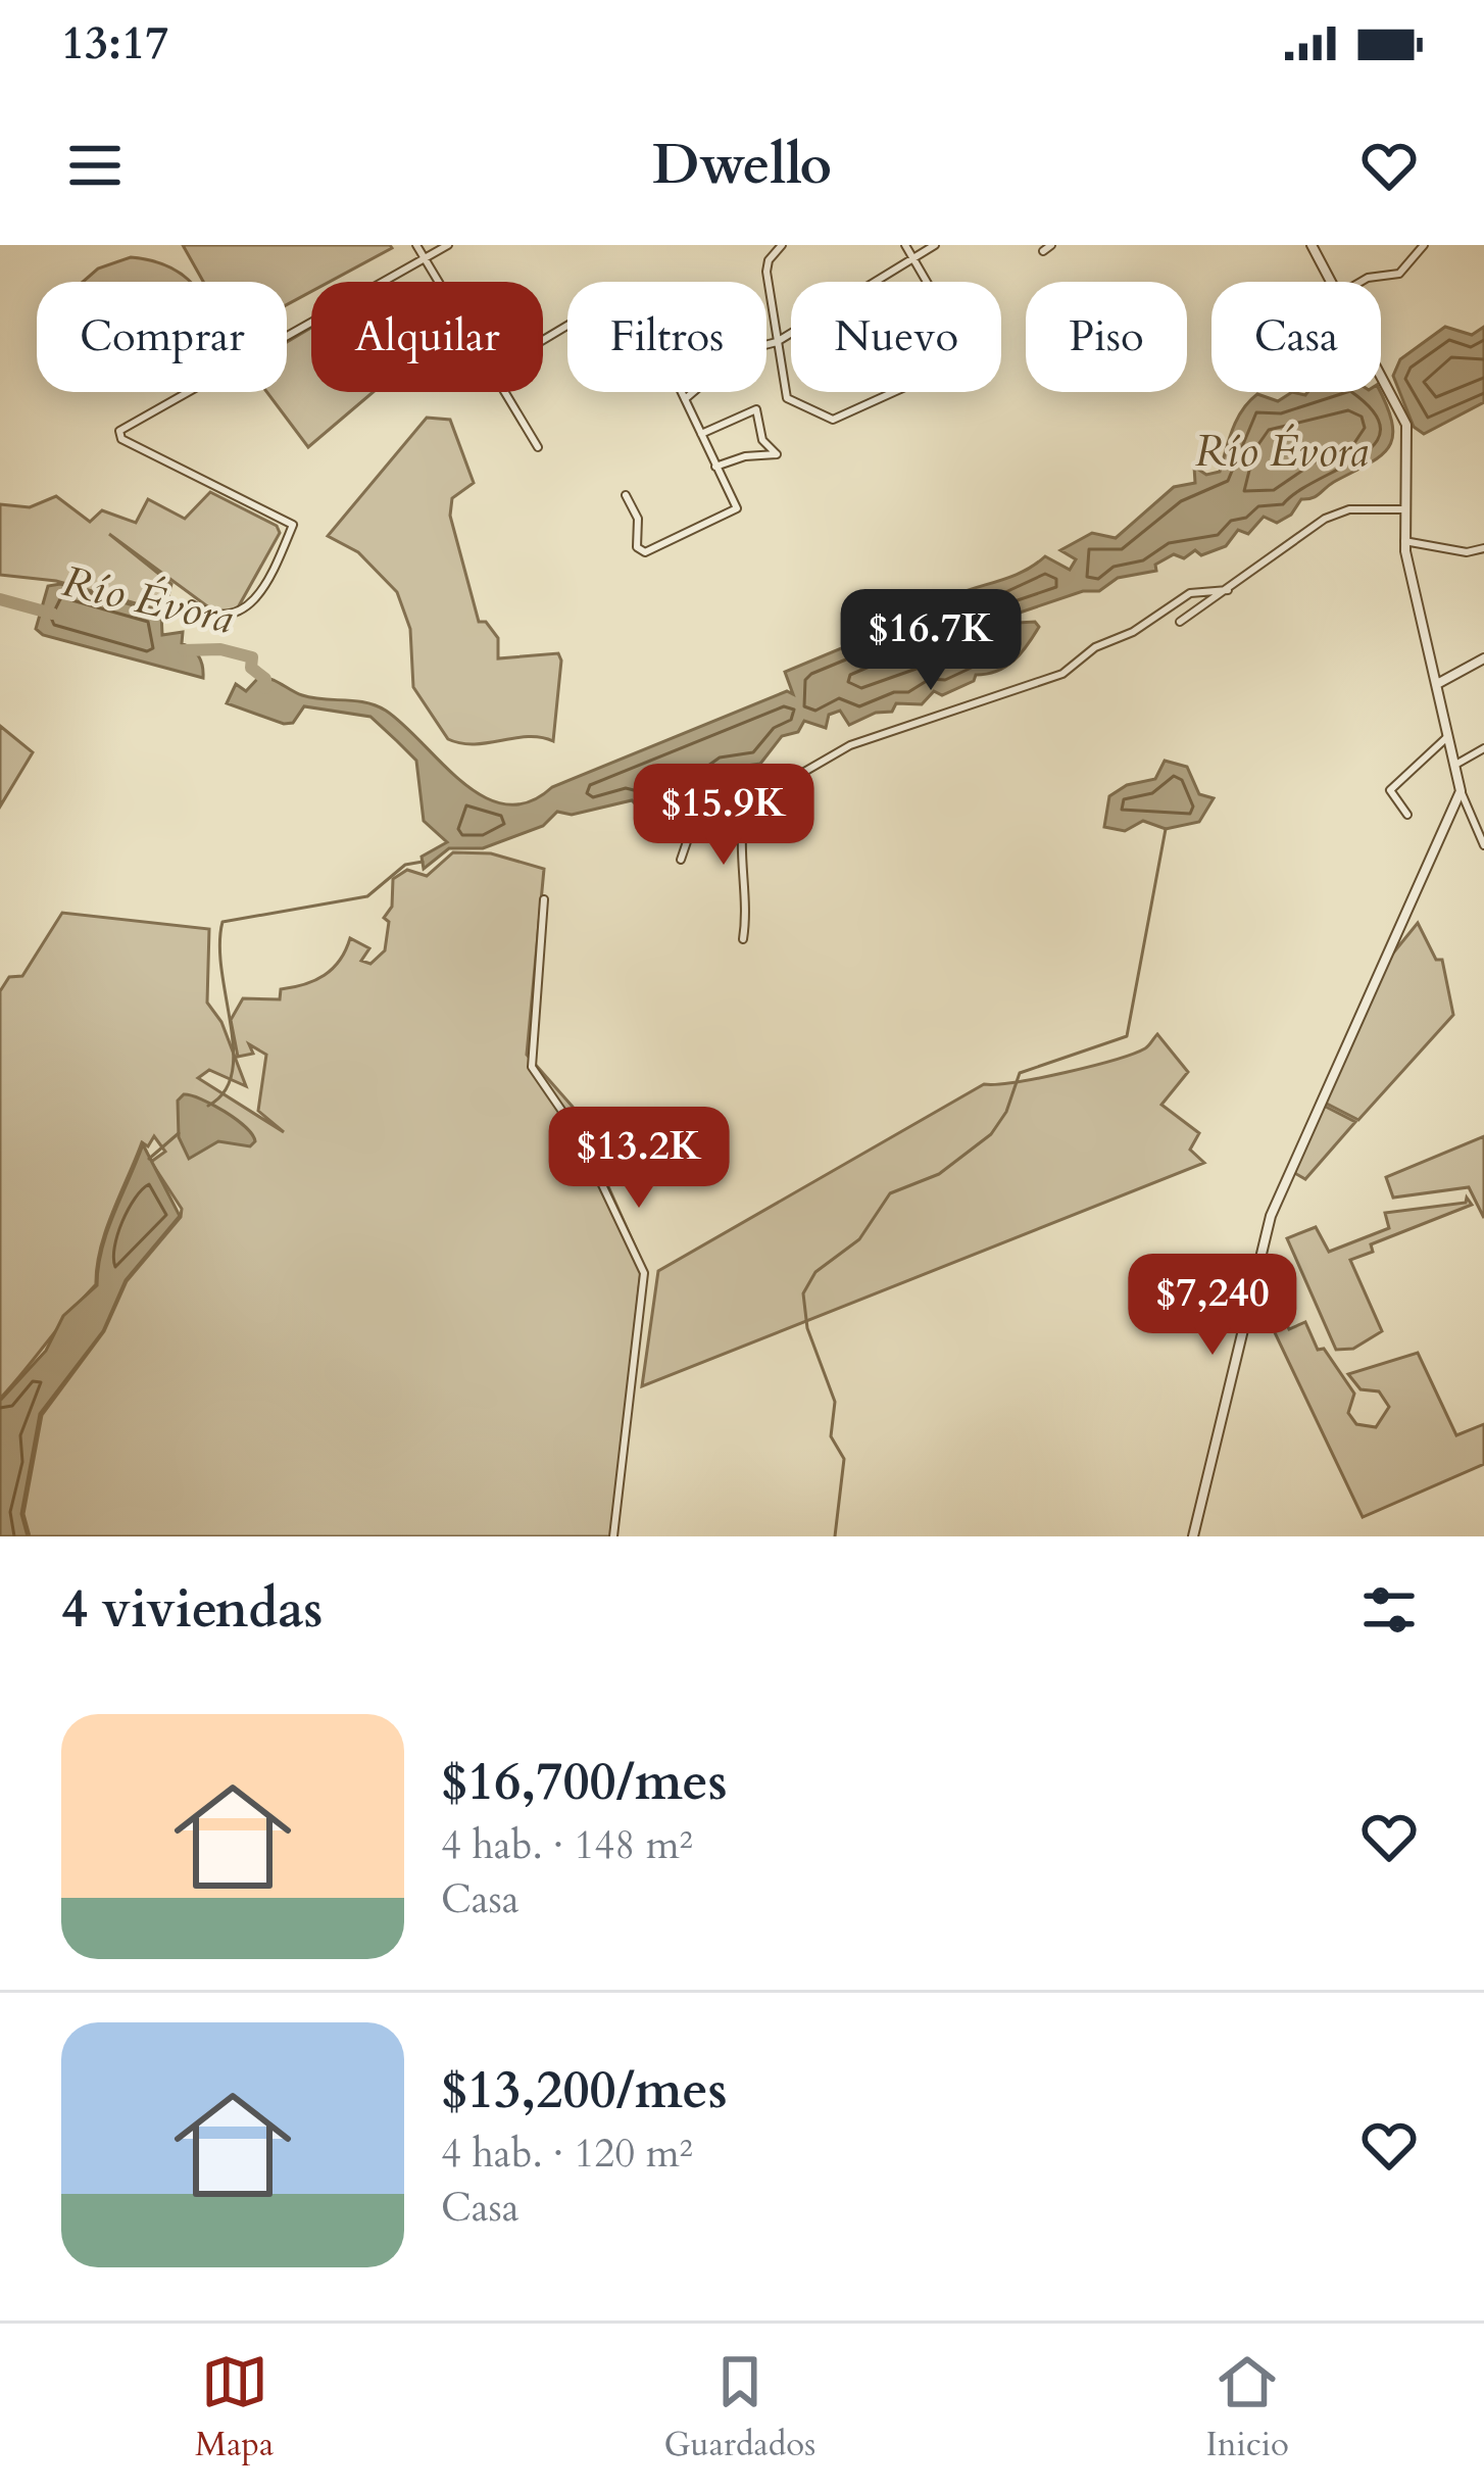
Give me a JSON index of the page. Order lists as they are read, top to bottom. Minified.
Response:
{"water":["Río Évora"],"page":{"status":"13:17","header":"Dwello","chip":["Comprar","Alquilar","Filtros","Nuevo","Piso","Casa"],"price":["$16.7K","$15.9K","$13.2K","$7,240"],"heading":"4 viviendas","list":[{"name":"$16,700/mes","note":"4 hab. · 148 m² · Casa"},{"name":"$13,200/mes","note":"4 hab. · 120 m² · Casa"}],"tabs":["Mapa","Guardados","Inicio"]}}
